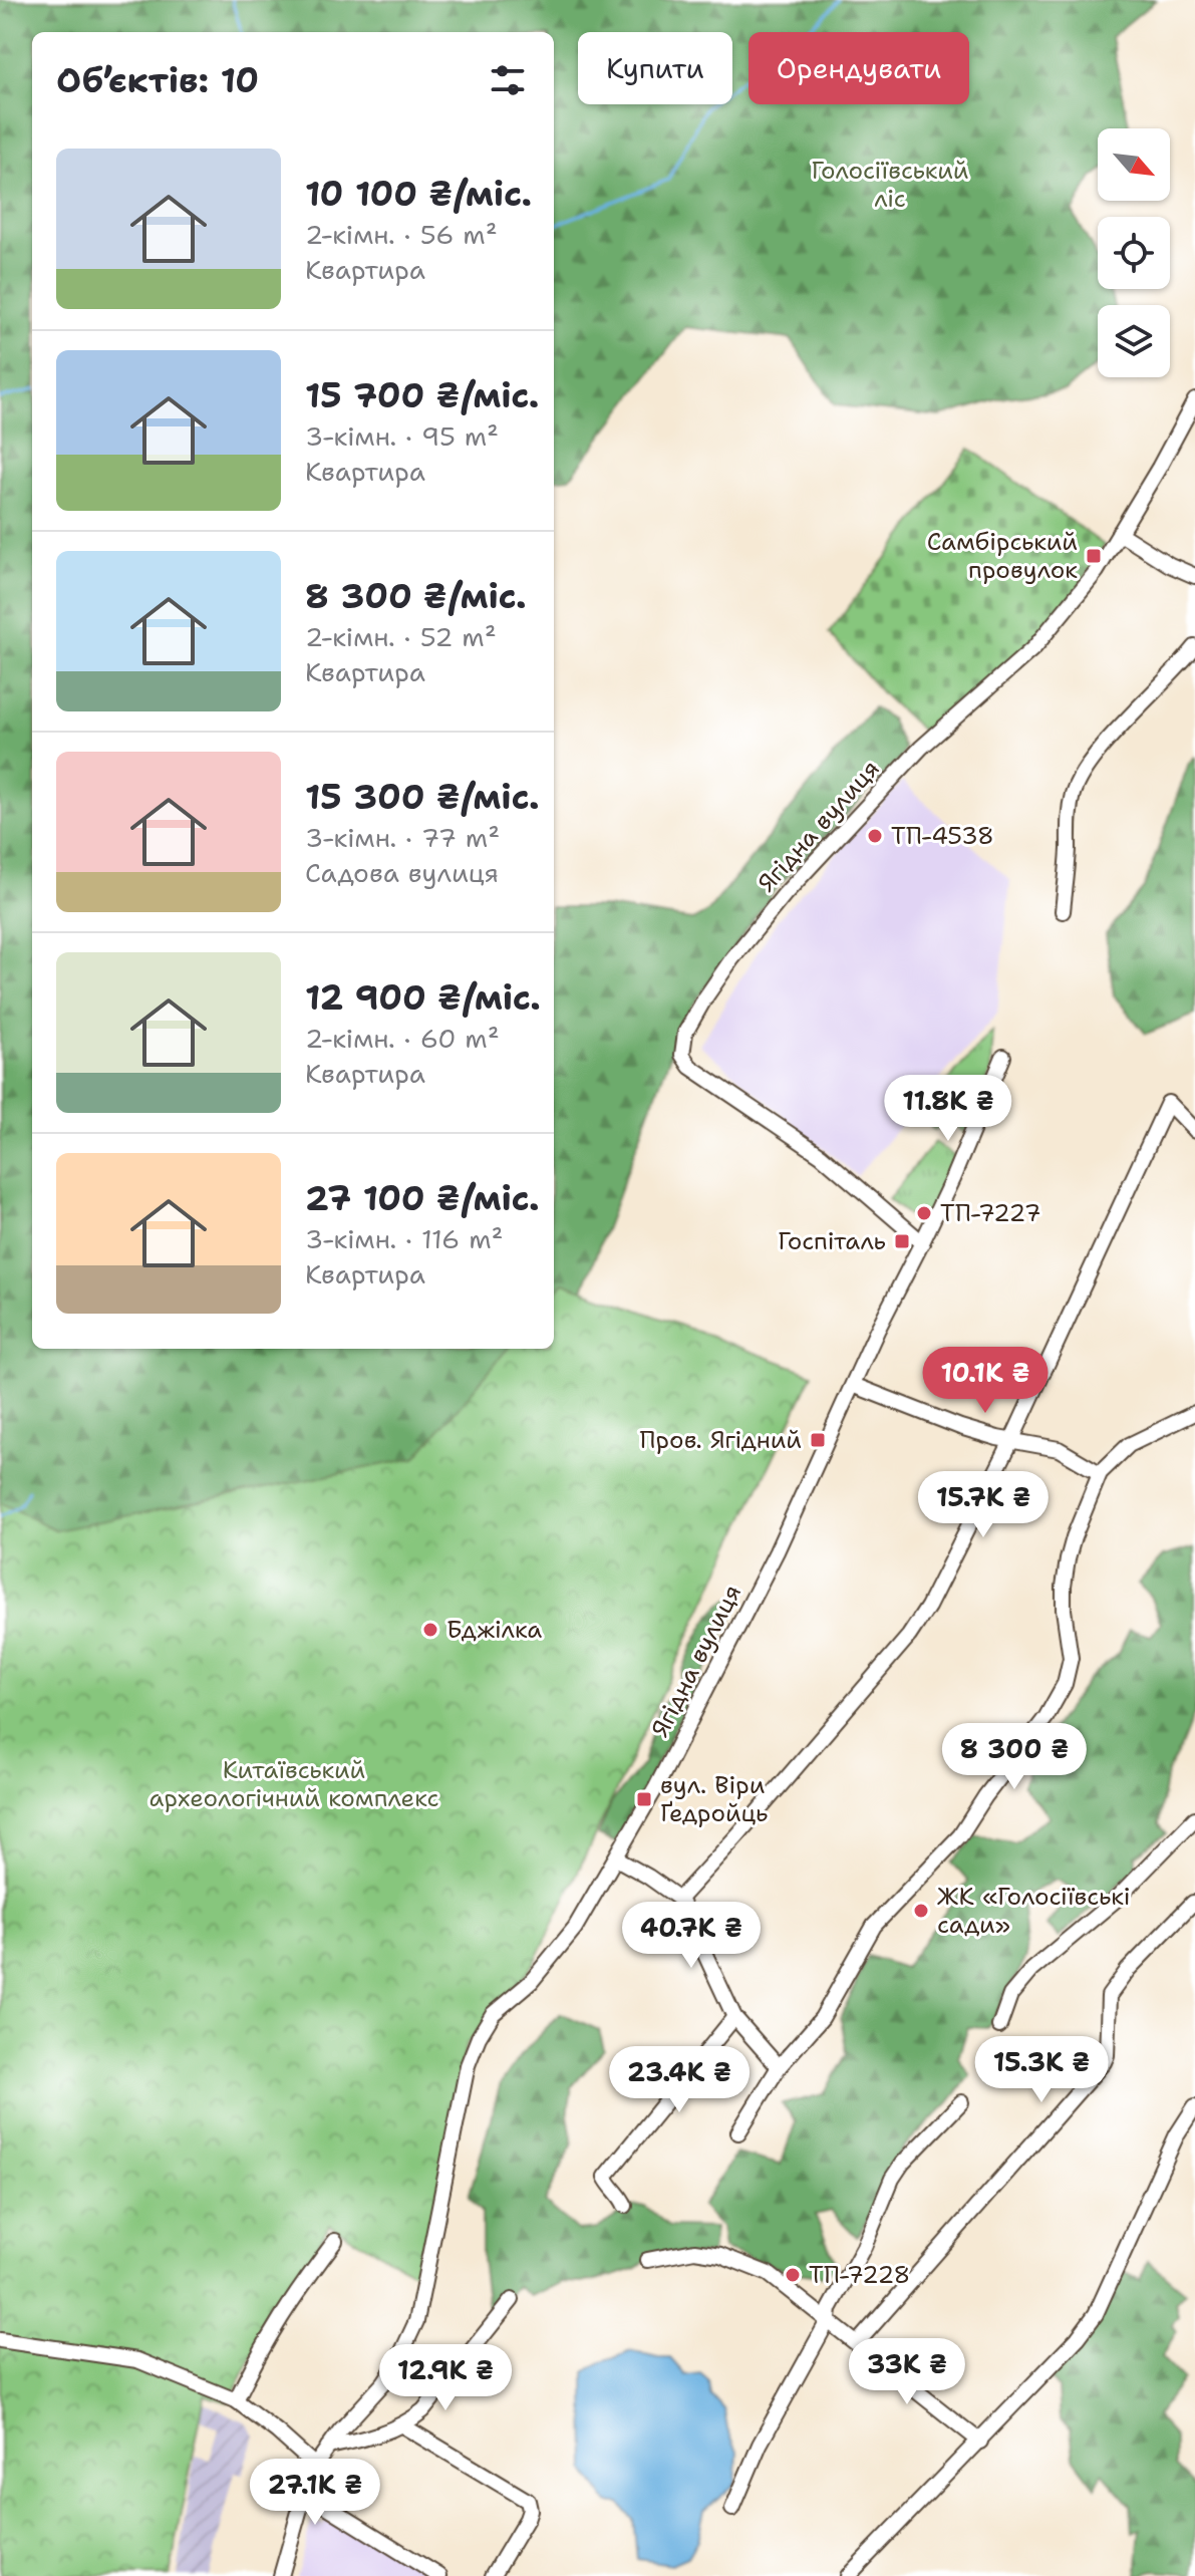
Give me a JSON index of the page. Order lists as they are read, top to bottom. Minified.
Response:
{"streets":{"street":["Ягідна вулиця"]},"parks":["Голосіївський ліс","Китаївський археологічний комплекс"],"places":{"transit":["Самбірський провулок","Госпіталь","Пров. Ягідний","вул. Віри Ґедройць"],"other":["ТП-4538","ТП-7227","Бджілка","ЖК «Голосіївські сади»","ТП-7228"]},"north":"bottom right","page":{"chip":["Купити","Орендувати"],"heading":"Об’єктів: 10","list":[{"name":"10 100 ₴/міс.","note":"2-кімн. · 56 m² · Квартира"},{"name":"15 700 ₴/міс.","note":"3-кімн. · 95 m² · Квартира"},{"name":"8 300 ₴/міс.","note":"2-кімн. · 52 m² · Квартира"},{"name":"15 300 ₴/міс.","note":"3-кімн. · 77 m² · Садова вулиця"},{"name":"12 900 ₴/міс.","note":"2-кімн. · 60 m² · Квартира"},{"name":"27 100 ₴/міс.","note":"3-кімн. · 116 m² · Квартира"}],"price":["11.8K ₴","10.1K ₴","15.7K ₴","8 300 ₴","40.7K ₴","15.3K ₴","23.4K ₴","33K ₴","12.9K ₴","27.1K ₴"]}}
